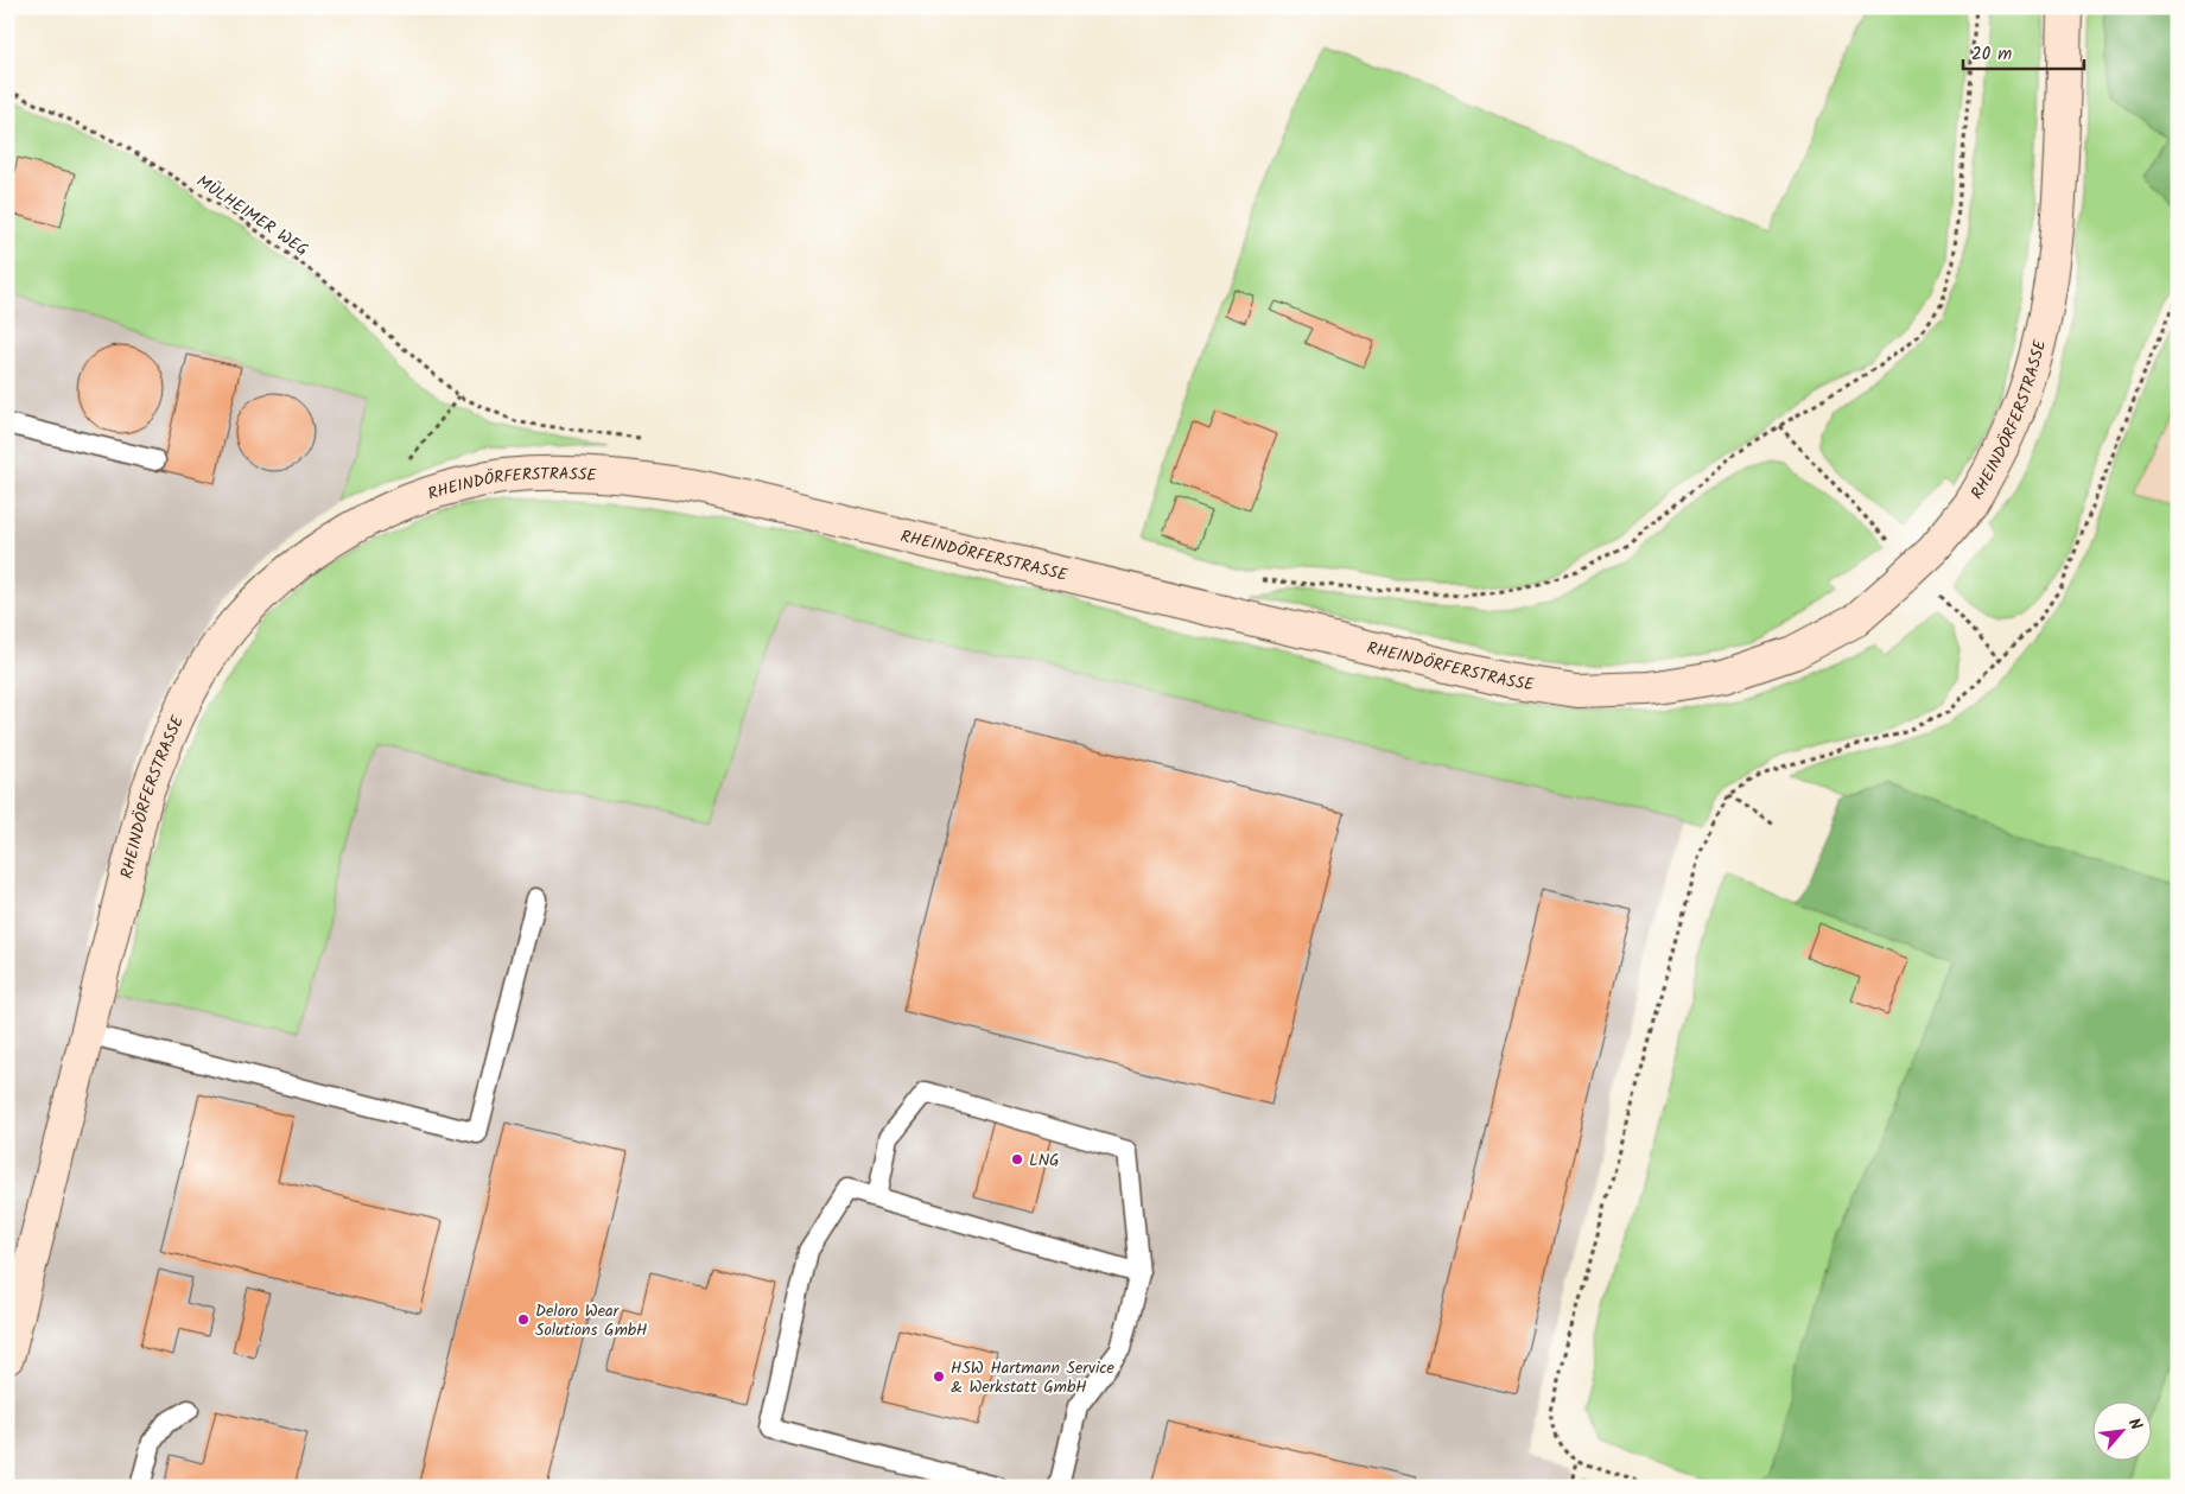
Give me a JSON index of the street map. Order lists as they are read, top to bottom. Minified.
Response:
{"streets":{"main road":["RHEINDÖRFERSTRASSE"],"path":["MÜLHEIMER WEG"]},"places":["LNG","Deloro Wear Solutions GmbH","HSW Hartmann Service & Werkstatt GmbH"],"scale_bar":"20 m","north":"top right"}
